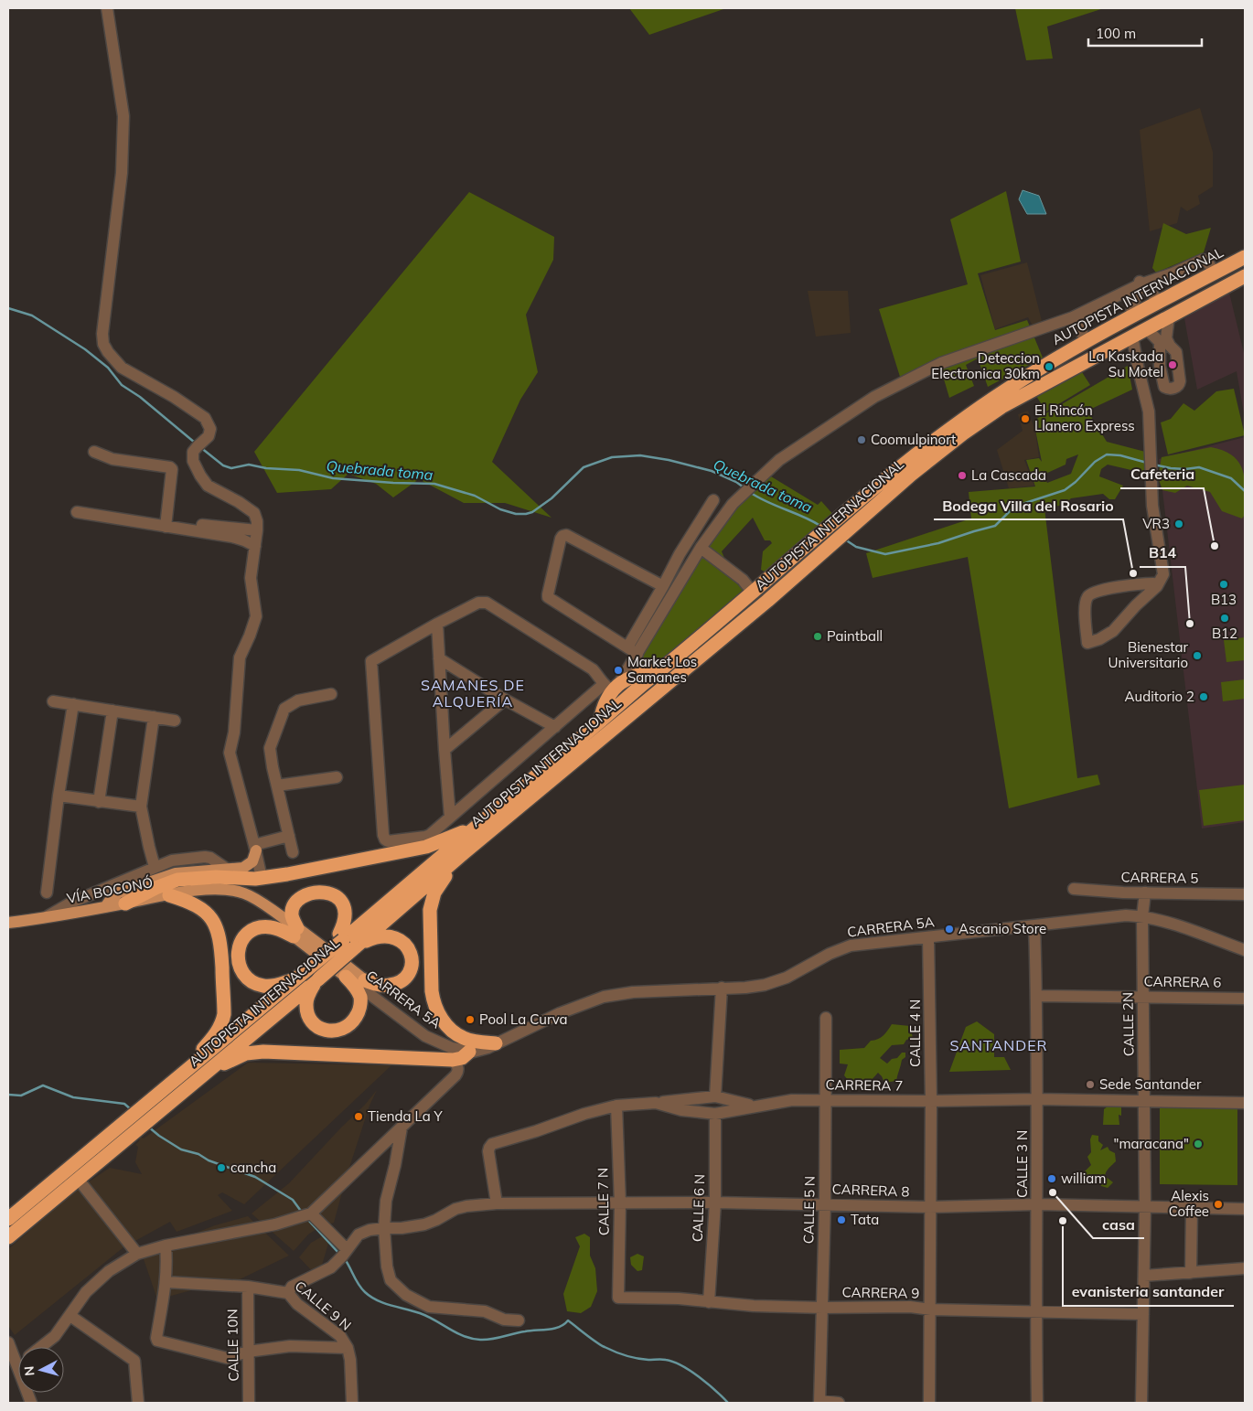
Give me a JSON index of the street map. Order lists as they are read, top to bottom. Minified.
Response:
{"streets":{"highway":["AUTOPISTA INTERNACIONAL"],"main road":["VÍA BOCONÓ"],"street":["CARRERA 5","CARRERA 5A","CARRERA 6","CALLE 2N","CALLE 4 N","CARRERA 7","CALLE 3 N","CARRERA 8","CALLE 7 N","CALLE 6 N","CALLE 5 N","CARRERA 9","CALLE 9 N","CALLE 10N"]},"crossings":[["CARRERA 5","CALLE 2N"],["VÍA BOCONÓ","CARRERA 5A"],["CARRERA 5A","CALLE 2N"],["CARRERA 5A","CALLE 4 N"],["CARRERA 5A","CALLE 3 N"],["CARRERA 6","CALLE 2N"],["CARRERA 6","CALLE 3 N"],["CALLE 2N","CARRERA 7"],["CALLE 2N","CARRERA 8"],["CALLE 2N","CARRERA 9"],["CALLE 4 N","CARRERA 7"],["CALLE 4 N","CARRERA 8"],["CALLE 4 N","CARRERA 9"],["CARRERA 7","CALLE 3 N"],["CARRERA 7","CARRERA 8"],["CARRERA 7","CALLE 7 N"],["CARRERA 7","CALLE 6 N"],["CARRERA 7","CALLE 5 N"],["CALLE 3 N","CARRERA 8"],["CALLE 3 N","CARRERA 9"],["CARRERA 8","CALLE 7 N"],["CARRERA 8","CALLE 6 N"],["CARRERA 8","CALLE 5 N"],["CARRERA 8","CALLE 9 N"],["CALLE 7 N","CARRERA 9"],["CALLE 6 N","CARRERA 9"],["CALLE 5 N","CARRERA 9"],["CALLE 9 N","CALLE 10N"]],"districts":["SAMANES DE ALQUERÍA","SANTANDER"],"water":["Quebrada toma"],"places":["La Kaskada Su Motel","Deteccion Electronica 30km","El Rincón Llanero Express","Coomulpinort","La Cascada","VR3","Cafeteria","Bodega Villa del Rosario","B13","B12","B14","Paintball","Bienestar Universitario","Market Los Samanes","Auditorio 2","Ascanio Store","Pool La Curva","Sede Santander","Tienda La Y","\"maracana\"","cancha","william","casa","Alexis Coffee","Tata","evanisteria santander"],"scale_bar":"100 m","north":"left"}
